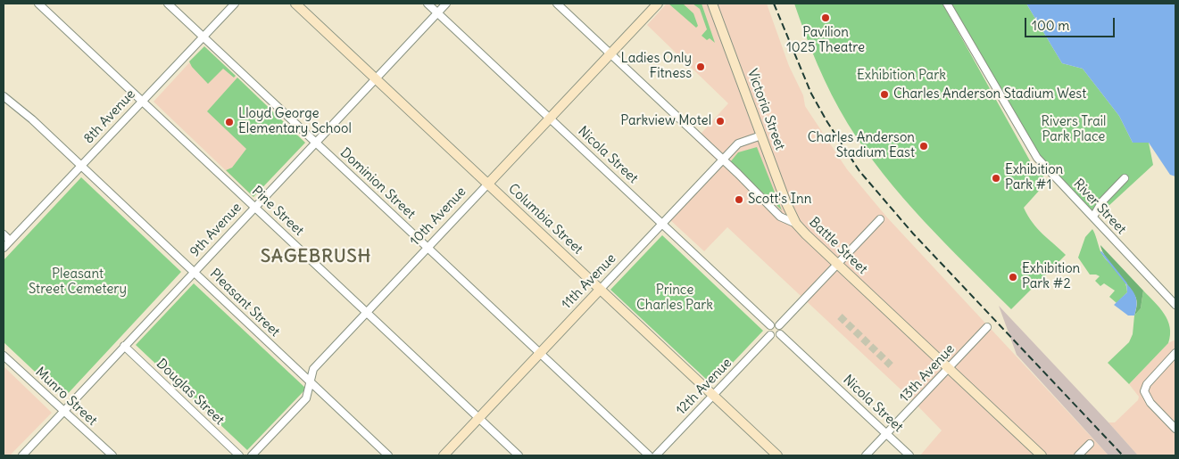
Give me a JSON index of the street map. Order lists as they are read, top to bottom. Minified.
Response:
{"streets":{"main road":["Victoria Street","10th Avenue","Columbia Street","Battle Street","11th Avenue"],"street":["8th Avenue","Nicola Street","Dominion Street","River Street","Pine Street","9th Avenue","Pleasant Street","13th Avenue","12th Avenue","Douglas Street","Munro Street"]},"crossings":[["Victoria Street","Battle Street"],["Victoria Street","11th Avenue"],["8th Avenue","Dominion Street"],["8th Avenue","Pine Street"],["8th Avenue","Pleasant Street"],["Nicola Street","10th Avenue"],["Nicola Street","9th Avenue"],["Nicola Street","11th Avenue"],["Nicola Street","13th Avenue"],["Nicola Street","12th Avenue"],["Dominion Street","10th Avenue"],["Dominion Street","9th Avenue"],["Dominion Street","11th Avenue"],["Pine Street","10th Avenue"],["Pine Street","9th Avenue"],["Pine Street","11th Avenue"],["10th Avenue","Columbia Street"],["10th Avenue","Battle Street"],["10th Avenue","Pleasant Street"],["Columbia Street","9th Avenue"],["Columbia Street","11th Avenue"],["Columbia Street","12th Avenue"],["9th Avenue","Pleasant Street"],["9th Avenue","Douglas Street"],["9th Avenue","Munro Street"],["Battle Street","11th Avenue"],["Battle Street","13th Avenue"]],"districts":["SAGEBRUSH"],"parks":["Exhibition Park","Rivers Trail Park Place","Pleasant Street Cemetery","Prince Charles Park"],"places":["Pavilion 1025 Theatre","Ladies Only Fitness","Charles Anderson Stadium West","Parkview Motel","Lloyd George Elementary School","Charles Anderson Stadium East","Exhibition Park #1","Scott's Inn","Exhibition Park #2"],"scale_bar":"100 m"}
